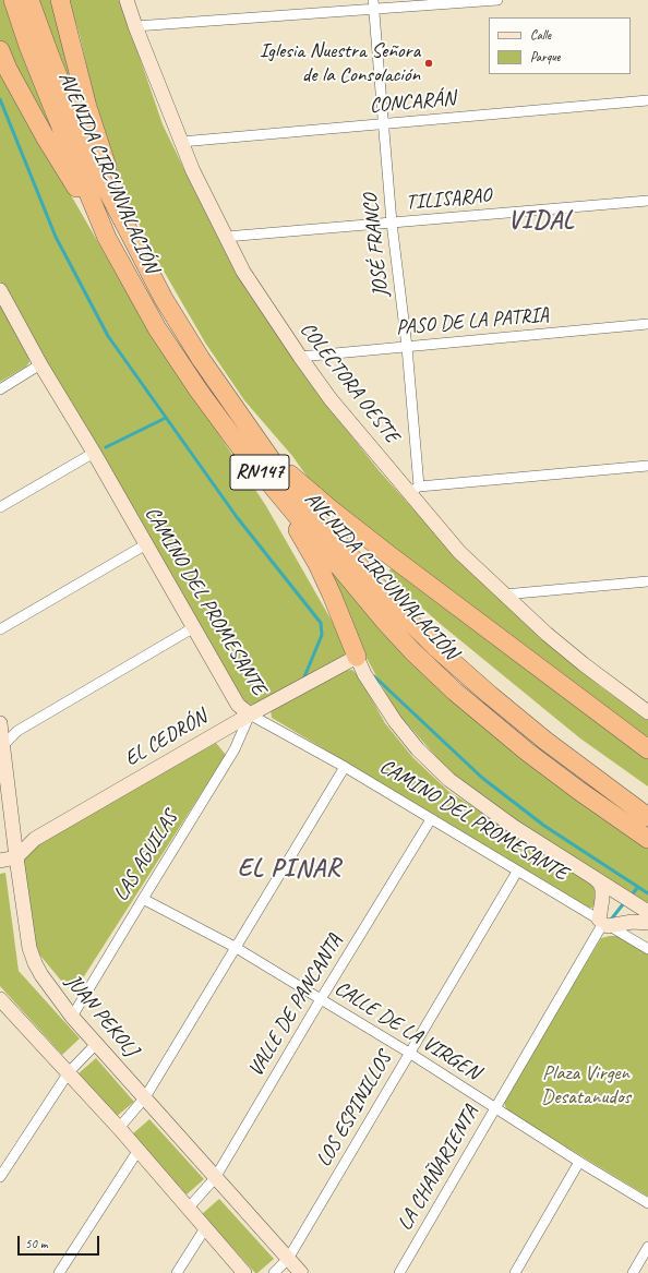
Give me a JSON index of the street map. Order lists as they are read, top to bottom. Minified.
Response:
{"streets":{"highway":["AVENIDA CIRCUNVALACIÓN","RN147"],"street":["CONCARÁN","TILISARAO","JOSÉ FRANCO","PASO DE LA PATRIA","COLECTORA OESTE","CAMINO DEL PROMESANTE","EL CEDRÓN","LAS AGUILAS","VALLE DE PANCANTA","JUAN PEKOLJ","CALLE DE LA VIRGEN","LOS ESPINILLOS","LA CHAÑARIENTA"]},"crossings":[["CONCARÁN","JOSÉ FRANCO"],["CONCARÁN","COLECTORA OESTE"],["TILISARAO","JOSÉ FRANCO"],["TILISARAO","COLECTORA OESTE"],["JOSÉ FRANCO","PASO DE LA PATRIA"],["JOSÉ FRANCO","COLECTORA OESTE"],["PASO DE LA PATRIA","COLECTORA OESTE"],["CAMINO DEL PROMESANTE","EL CEDRÓN"],["CAMINO DEL PROMESANTE","LAS AGUILAS"],["CAMINO DEL PROMESANTE","VALLE DE PANCANTA"],["CAMINO DEL PROMESANTE","LOS ESPINILLOS"],["CAMINO DEL PROMESANTE","LA CHAÑARIENTA"],["EL CEDRÓN","LAS AGUILAS"],["EL CEDRÓN","JUAN PEKOLJ"],["LAS AGUILAS","JUAN PEKOLJ"],["LAS AGUILAS","CALLE DE LA VIRGEN"],["VALLE DE PANCANTA","JUAN PEKOLJ"],["VALLE DE PANCANTA","CALLE DE LA VIRGEN"],["JUAN PEKOLJ","LOS ESPINILLOS"],["CALLE DE LA VIRGEN","LOS ESPINILLOS"],["CALLE DE LA VIRGEN","LA CHAÑARIENTA"]],"districts":["VIDAL","EL PINAR"],"parks":["Plaza Virgen Desatanudos"],"places":["Iglesia Nuestra Señora de la Consolación"],"legend":["Calle","Parque"],"scale_bar":"50 m"}
